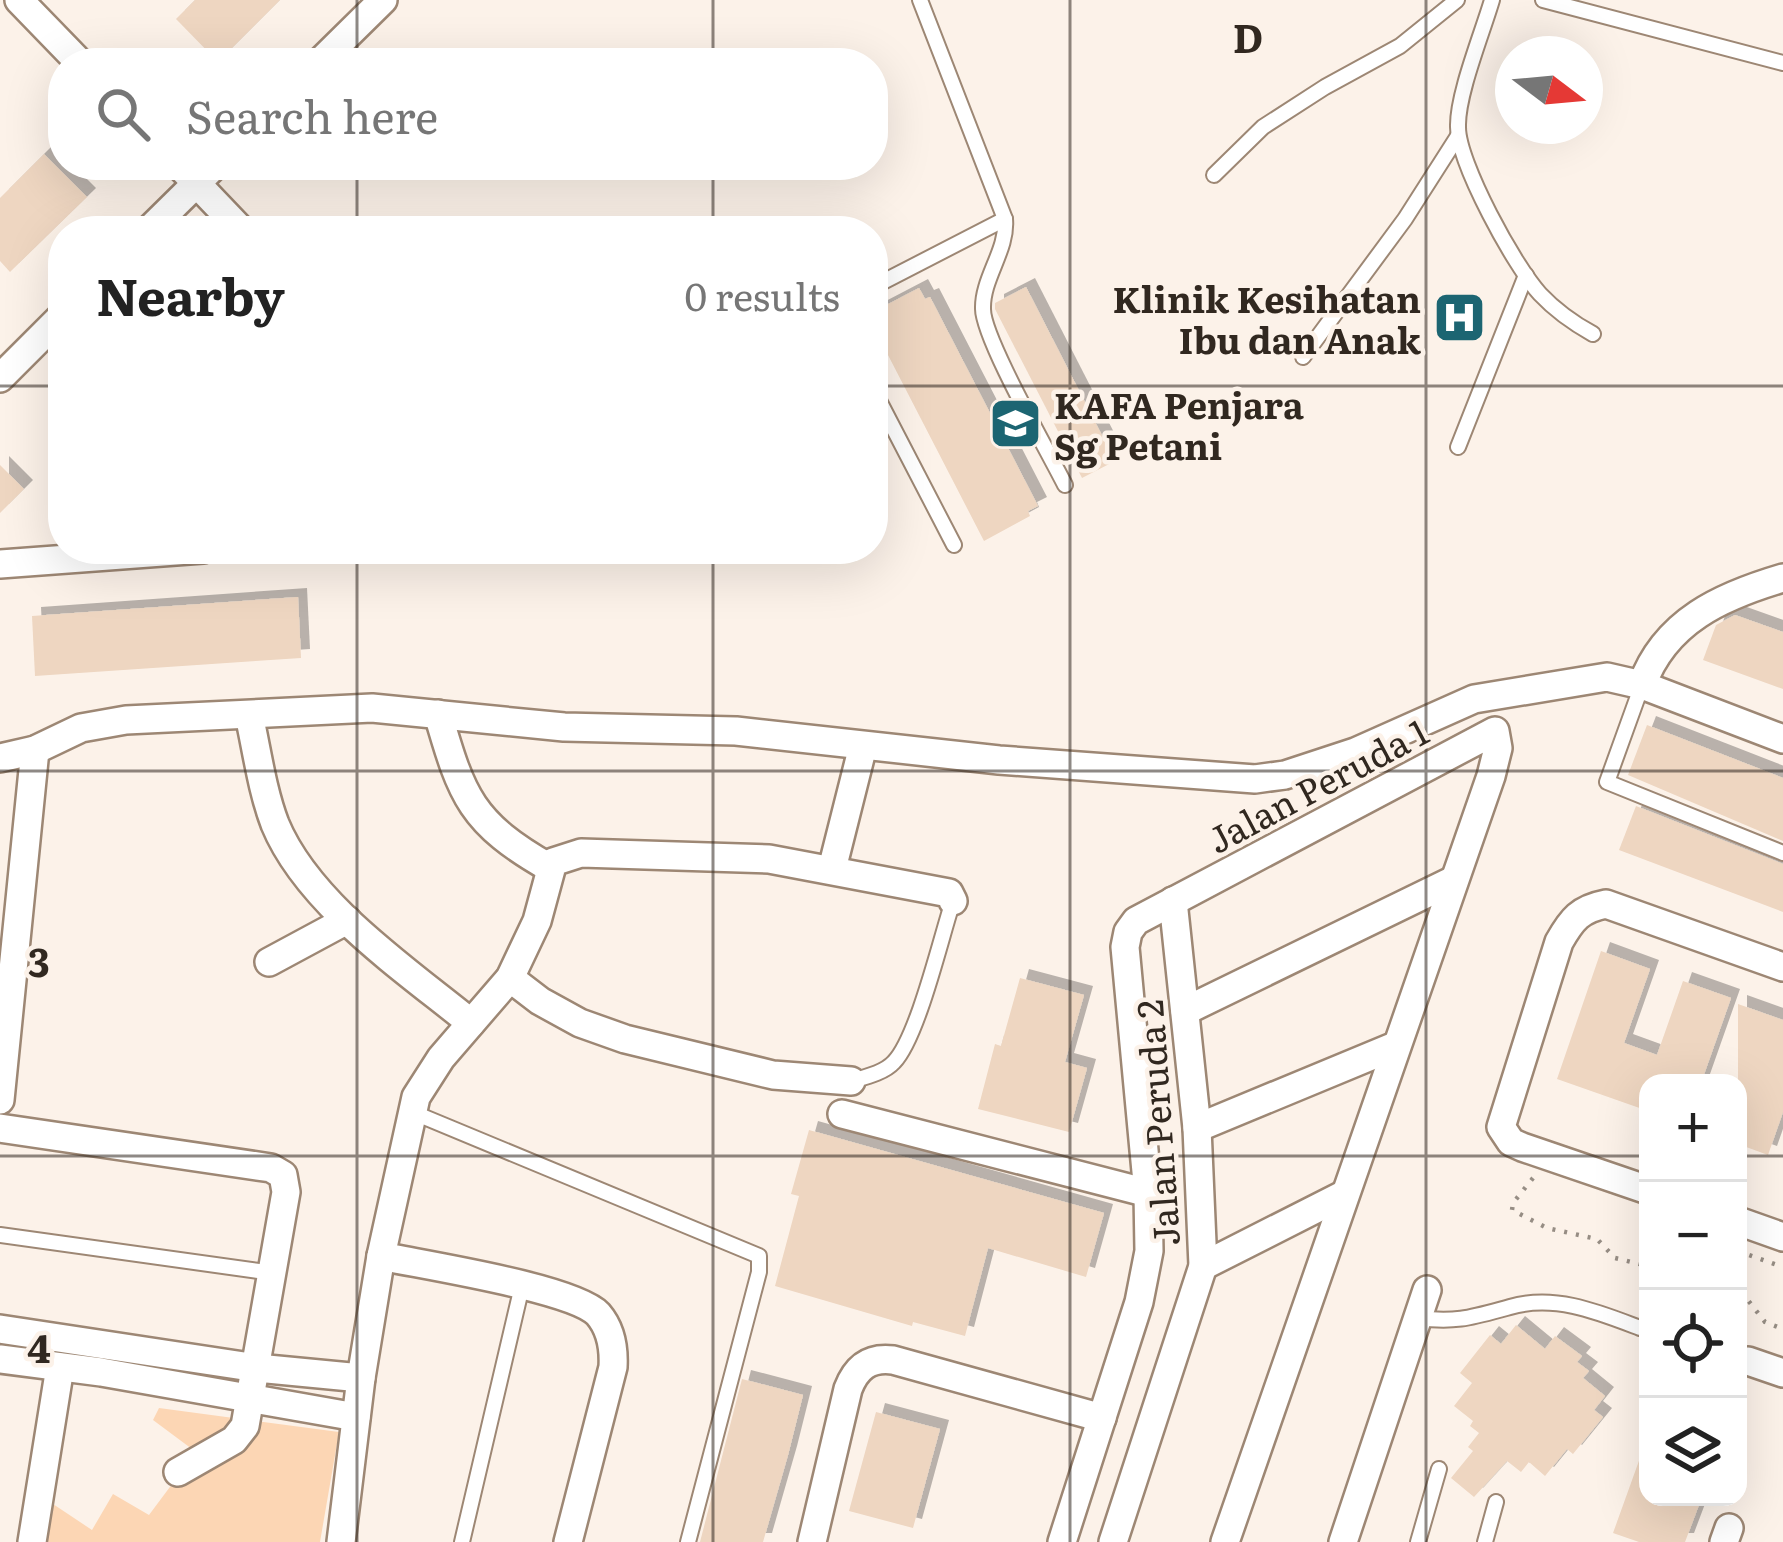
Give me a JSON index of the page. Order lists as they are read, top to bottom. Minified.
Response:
{"streets":{"street":["Jalan Peruda 1","Jalan Peruda 2"]},"crossings":[["Jalan Peruda 1","Jalan Peruda 2"]],"places":{"hospital":["Klinik Kesihatan Ibu dan Anak"],"school or university":["KAFA Penjara Sg Petani"]},"north":"right","page":{"search":"Search here","heading":["Nearby","0 results"],"map_buttons":["+","−"]},"grid":{"columns":["D"],"rows":["3","4"]}}
